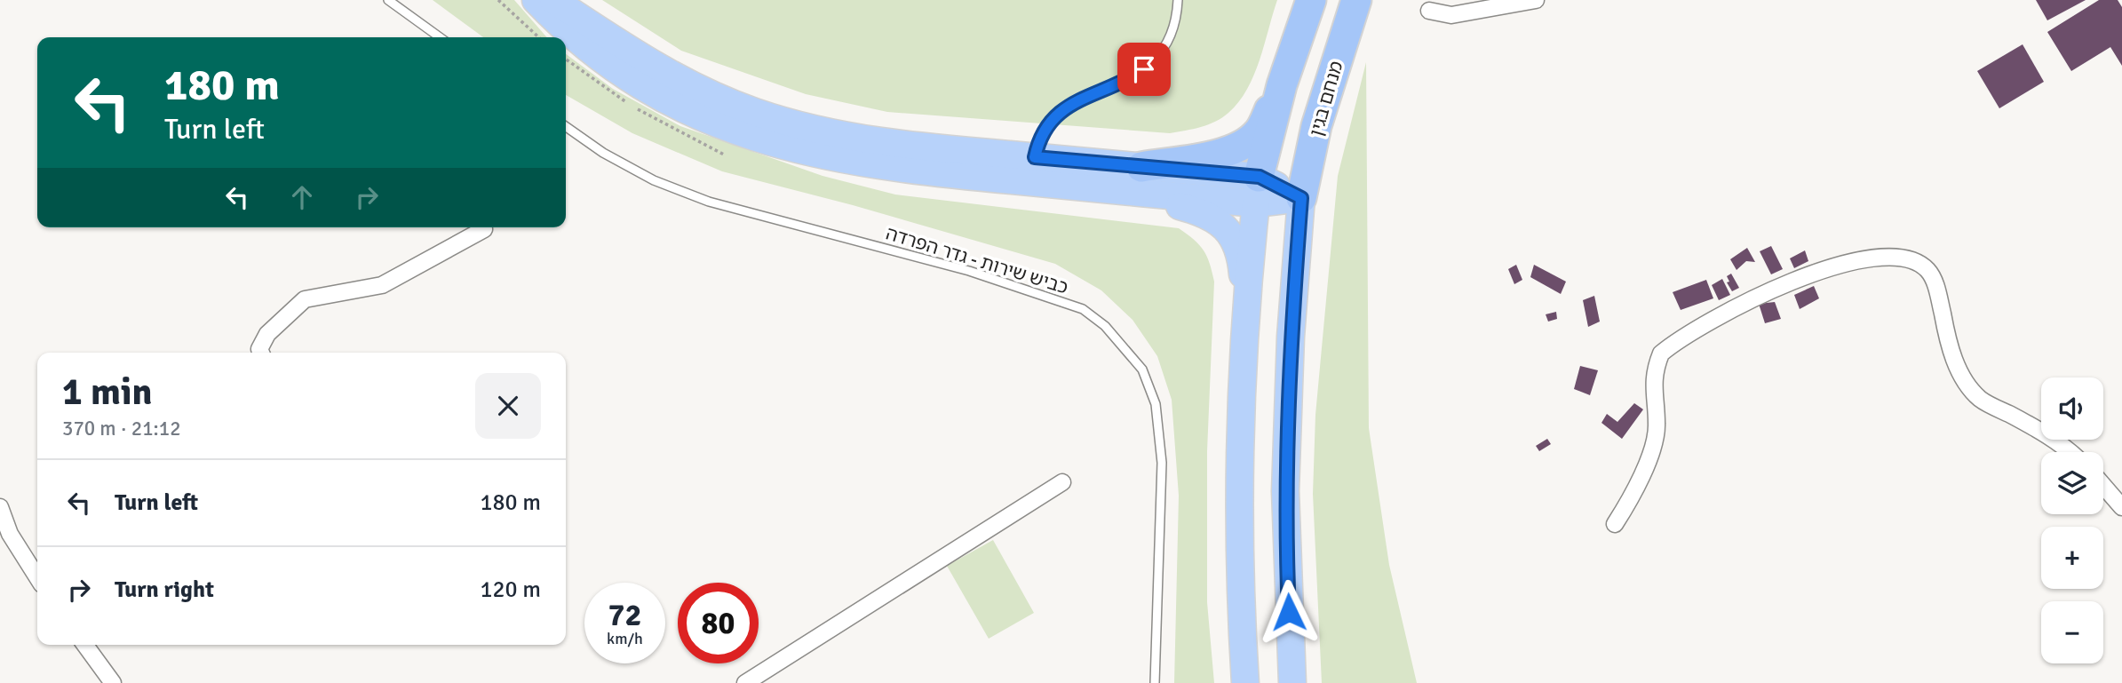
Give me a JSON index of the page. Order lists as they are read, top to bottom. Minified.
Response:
{"streets":{"highway":["מנחם בגין"],"lane":["כביש שירות - גדר הפרדה"]},"page":{"turn":["180 m","Turn left"],"heading":["1 min","370 m · 21:12"],"map_buttons":["+","−"],"list":[{"name":"Turn left","value":"180 m"},{"name":"Turn right","value":"120 m"}],"speed":"72 km/h","limit":"80"}}
